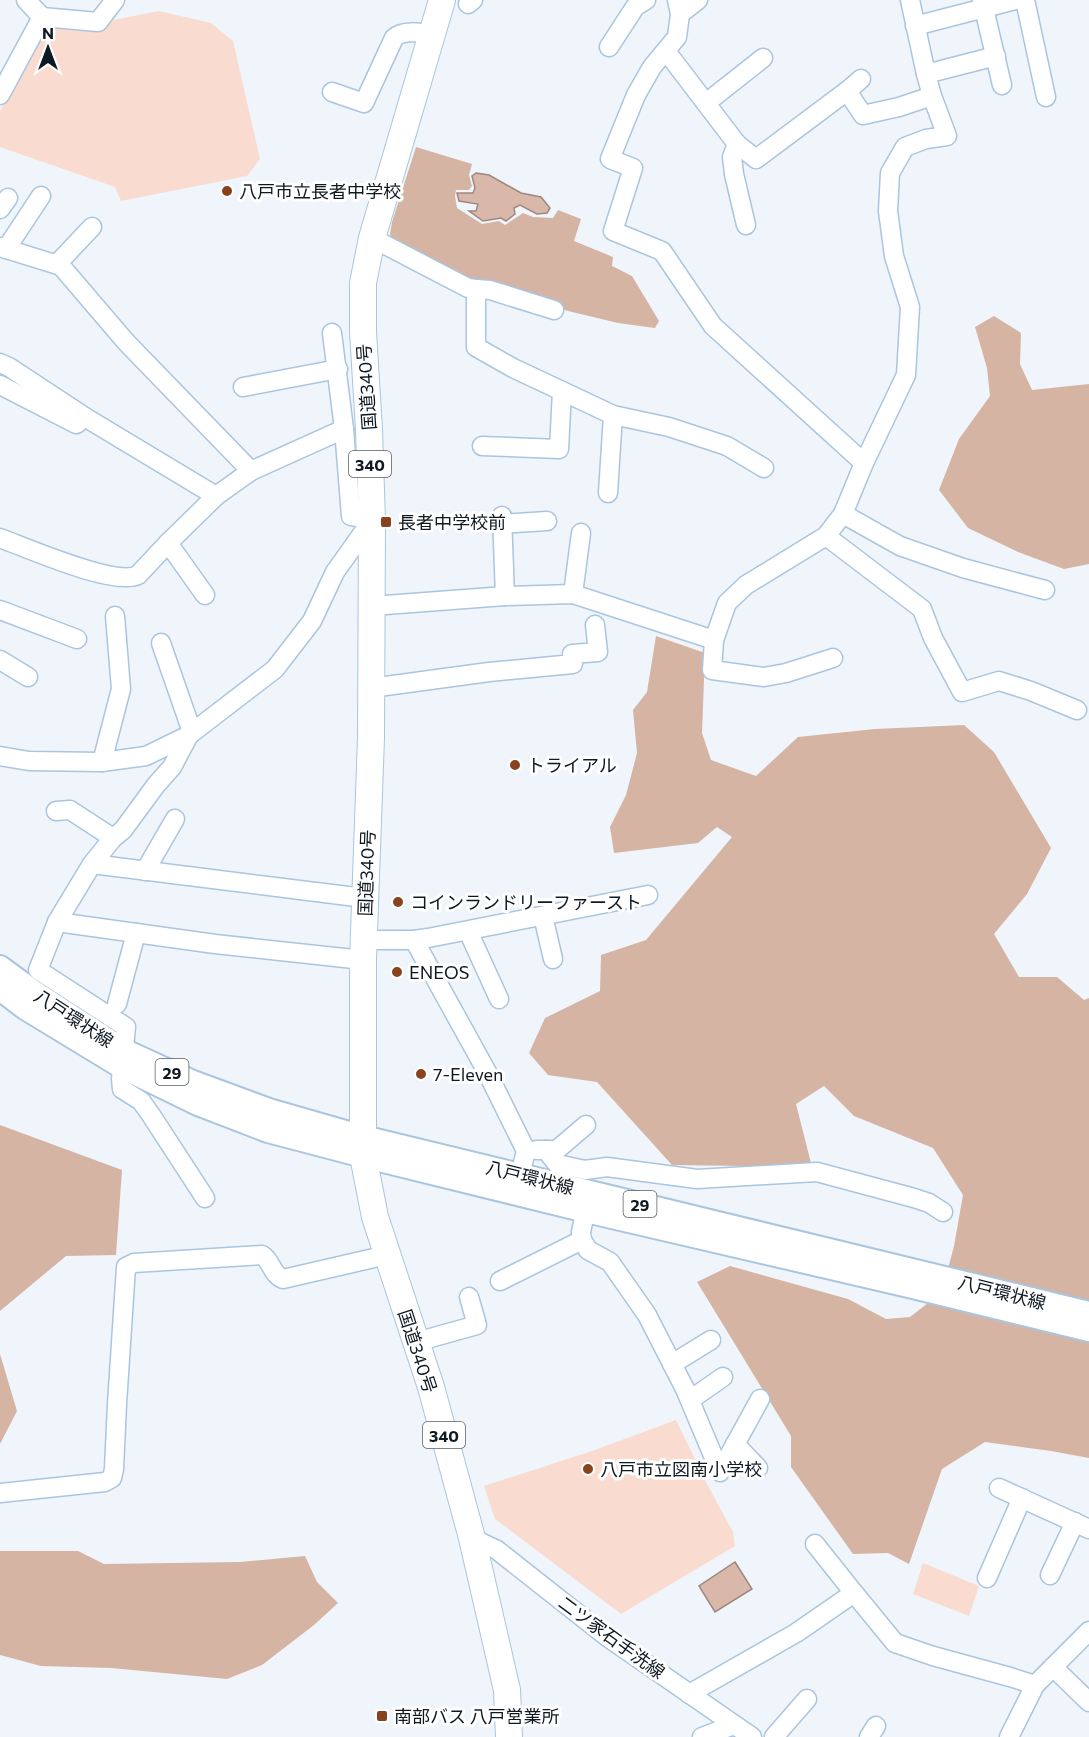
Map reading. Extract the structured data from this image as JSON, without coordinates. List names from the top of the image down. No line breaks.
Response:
{"streets":{"highway":["国道340号","340"],"main road":["八戸環状線","29"],"street":["二ツ家石手洗線"]},"crossings":[["国道340号","八戸環状線"],["国道340号","二ツ家石手洗線"]],"places":{"other":["八戸市立長者中学校","トライアル","コインランドリーファースト","ENEOS","7-Eleven","八戸市立図南小学校"],"transit":["長者中学校前","南部バス 八戸営業所"]},"north":"top"}
